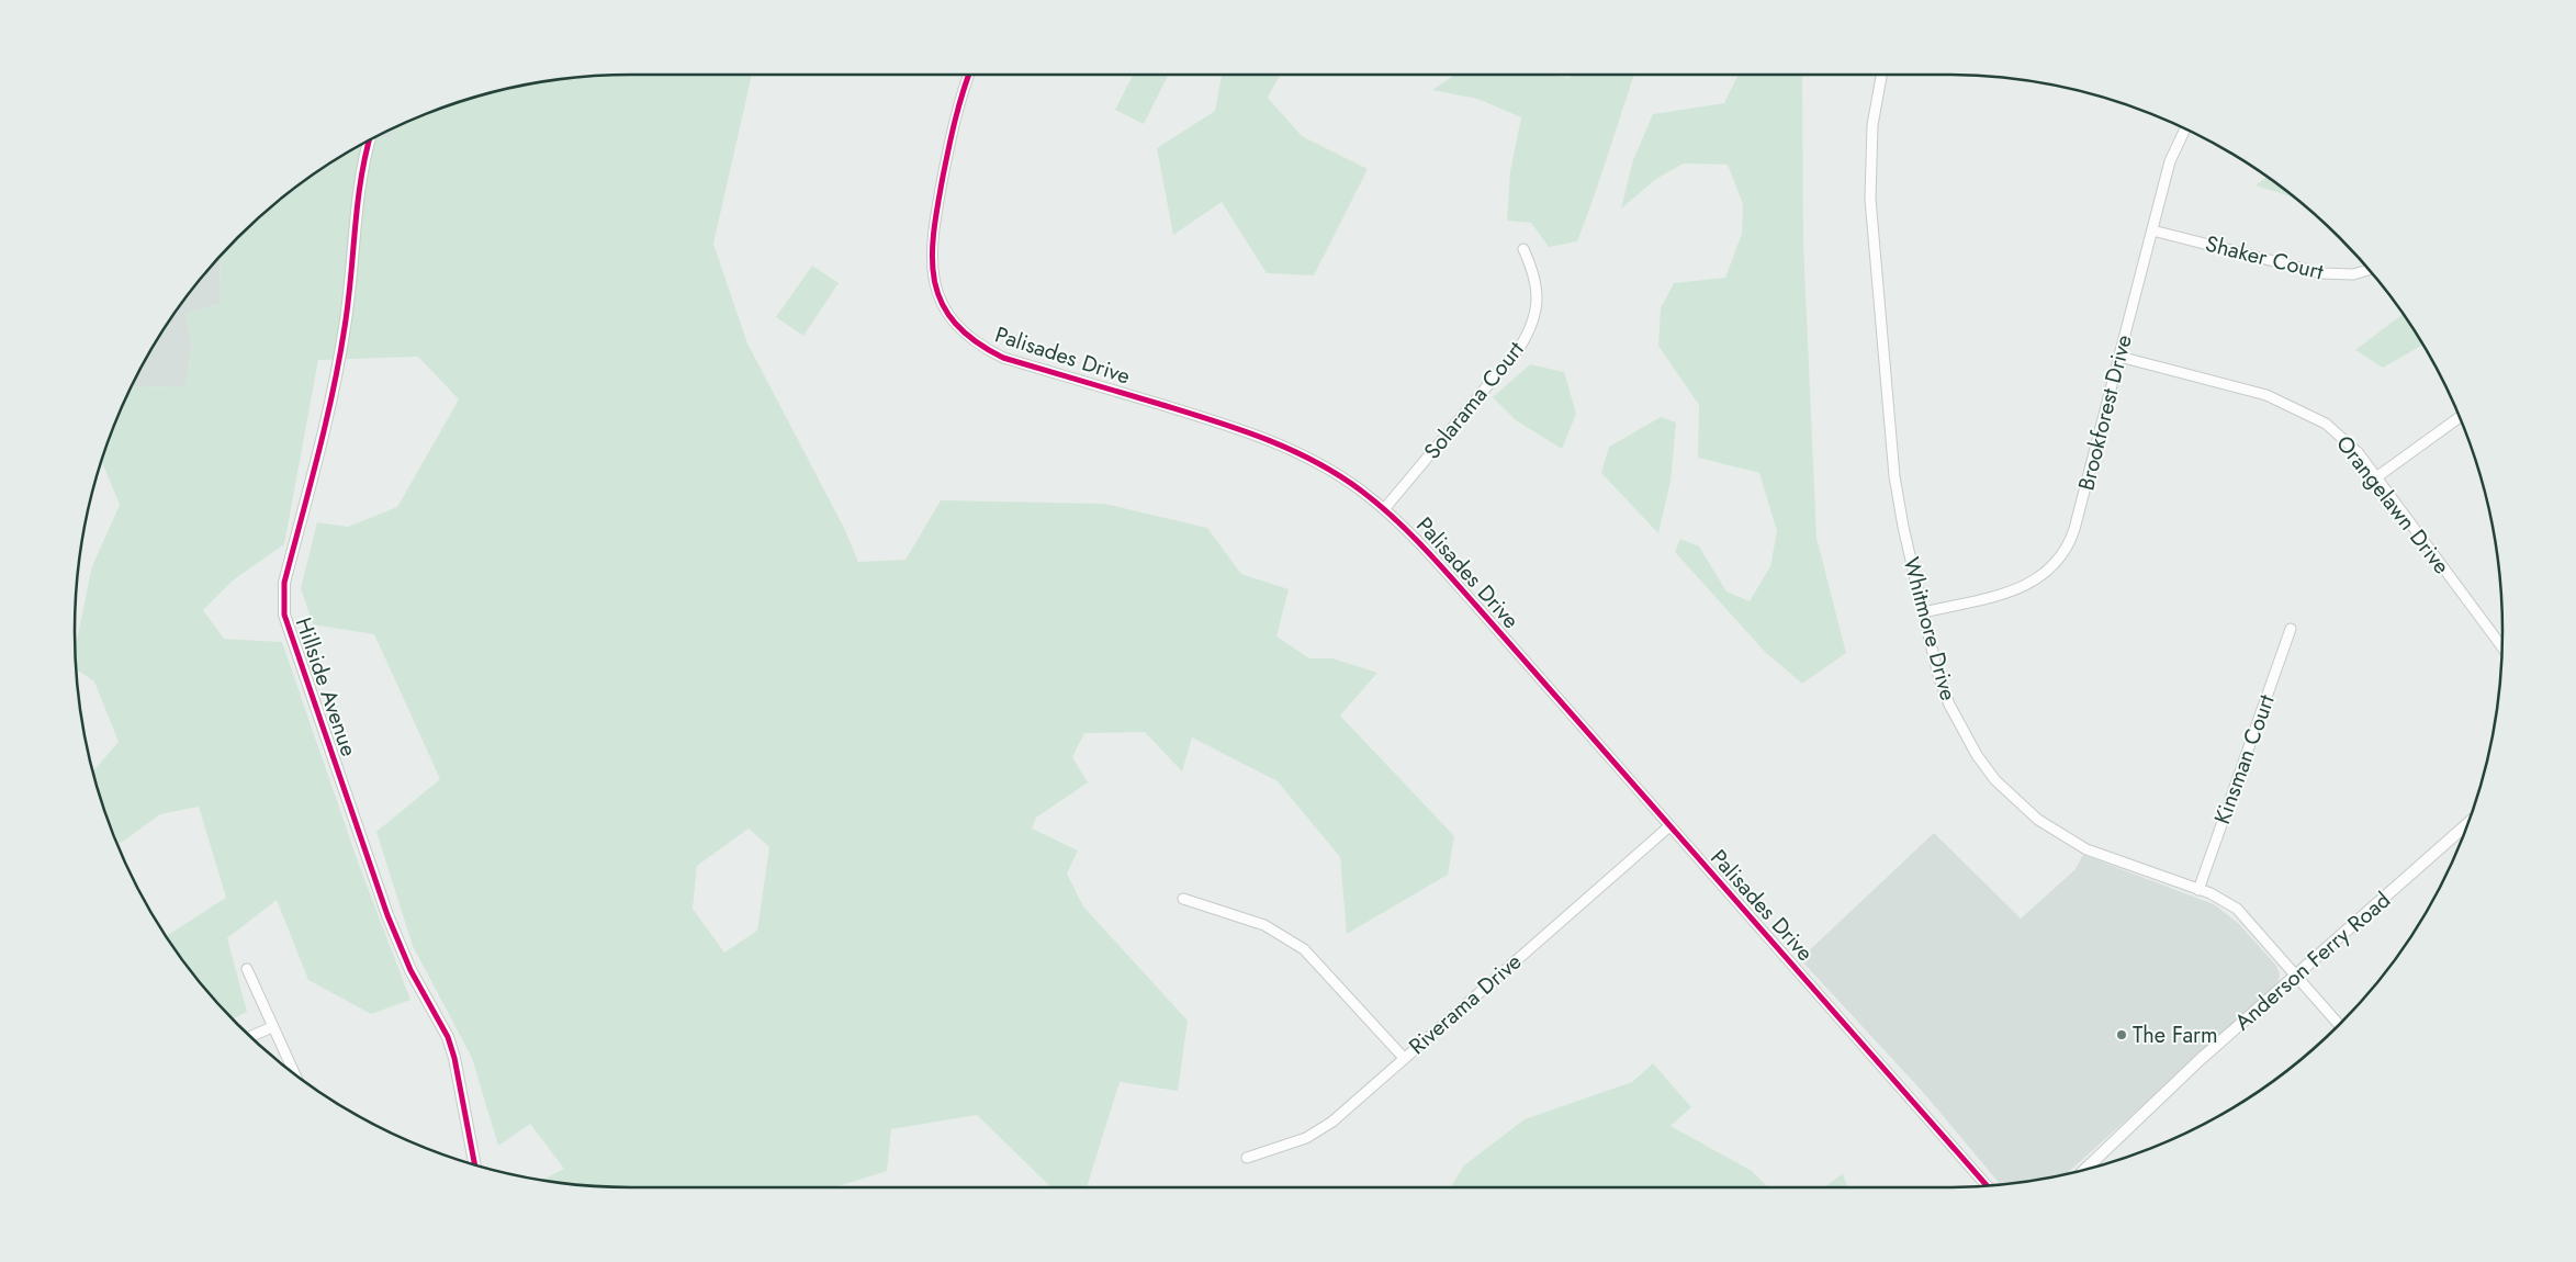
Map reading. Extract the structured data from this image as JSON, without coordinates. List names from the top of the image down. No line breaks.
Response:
{"streets":{"street":["Shaker Court","Palisades Drive","Solarama Court","Brookforest Drive","Orangelawn Drive","Whitmore Drive","Hillside Avenue","Kinsman Court","Anderson Ferry Road","Riverama Drive"]},"crossings":[["Shaker Court","Brookforest Drive"],["Palisades Drive","Solarama Court"],["Palisades Drive","Riverama Drive"],["Brookforest Drive","Orangelawn Drive"],["Brookforest Drive","Whitmore Drive"],["Whitmore Drive","Kinsman Court"],["Whitmore Drive","Anderson Ferry Road"]],"places":["The Farm"]}
